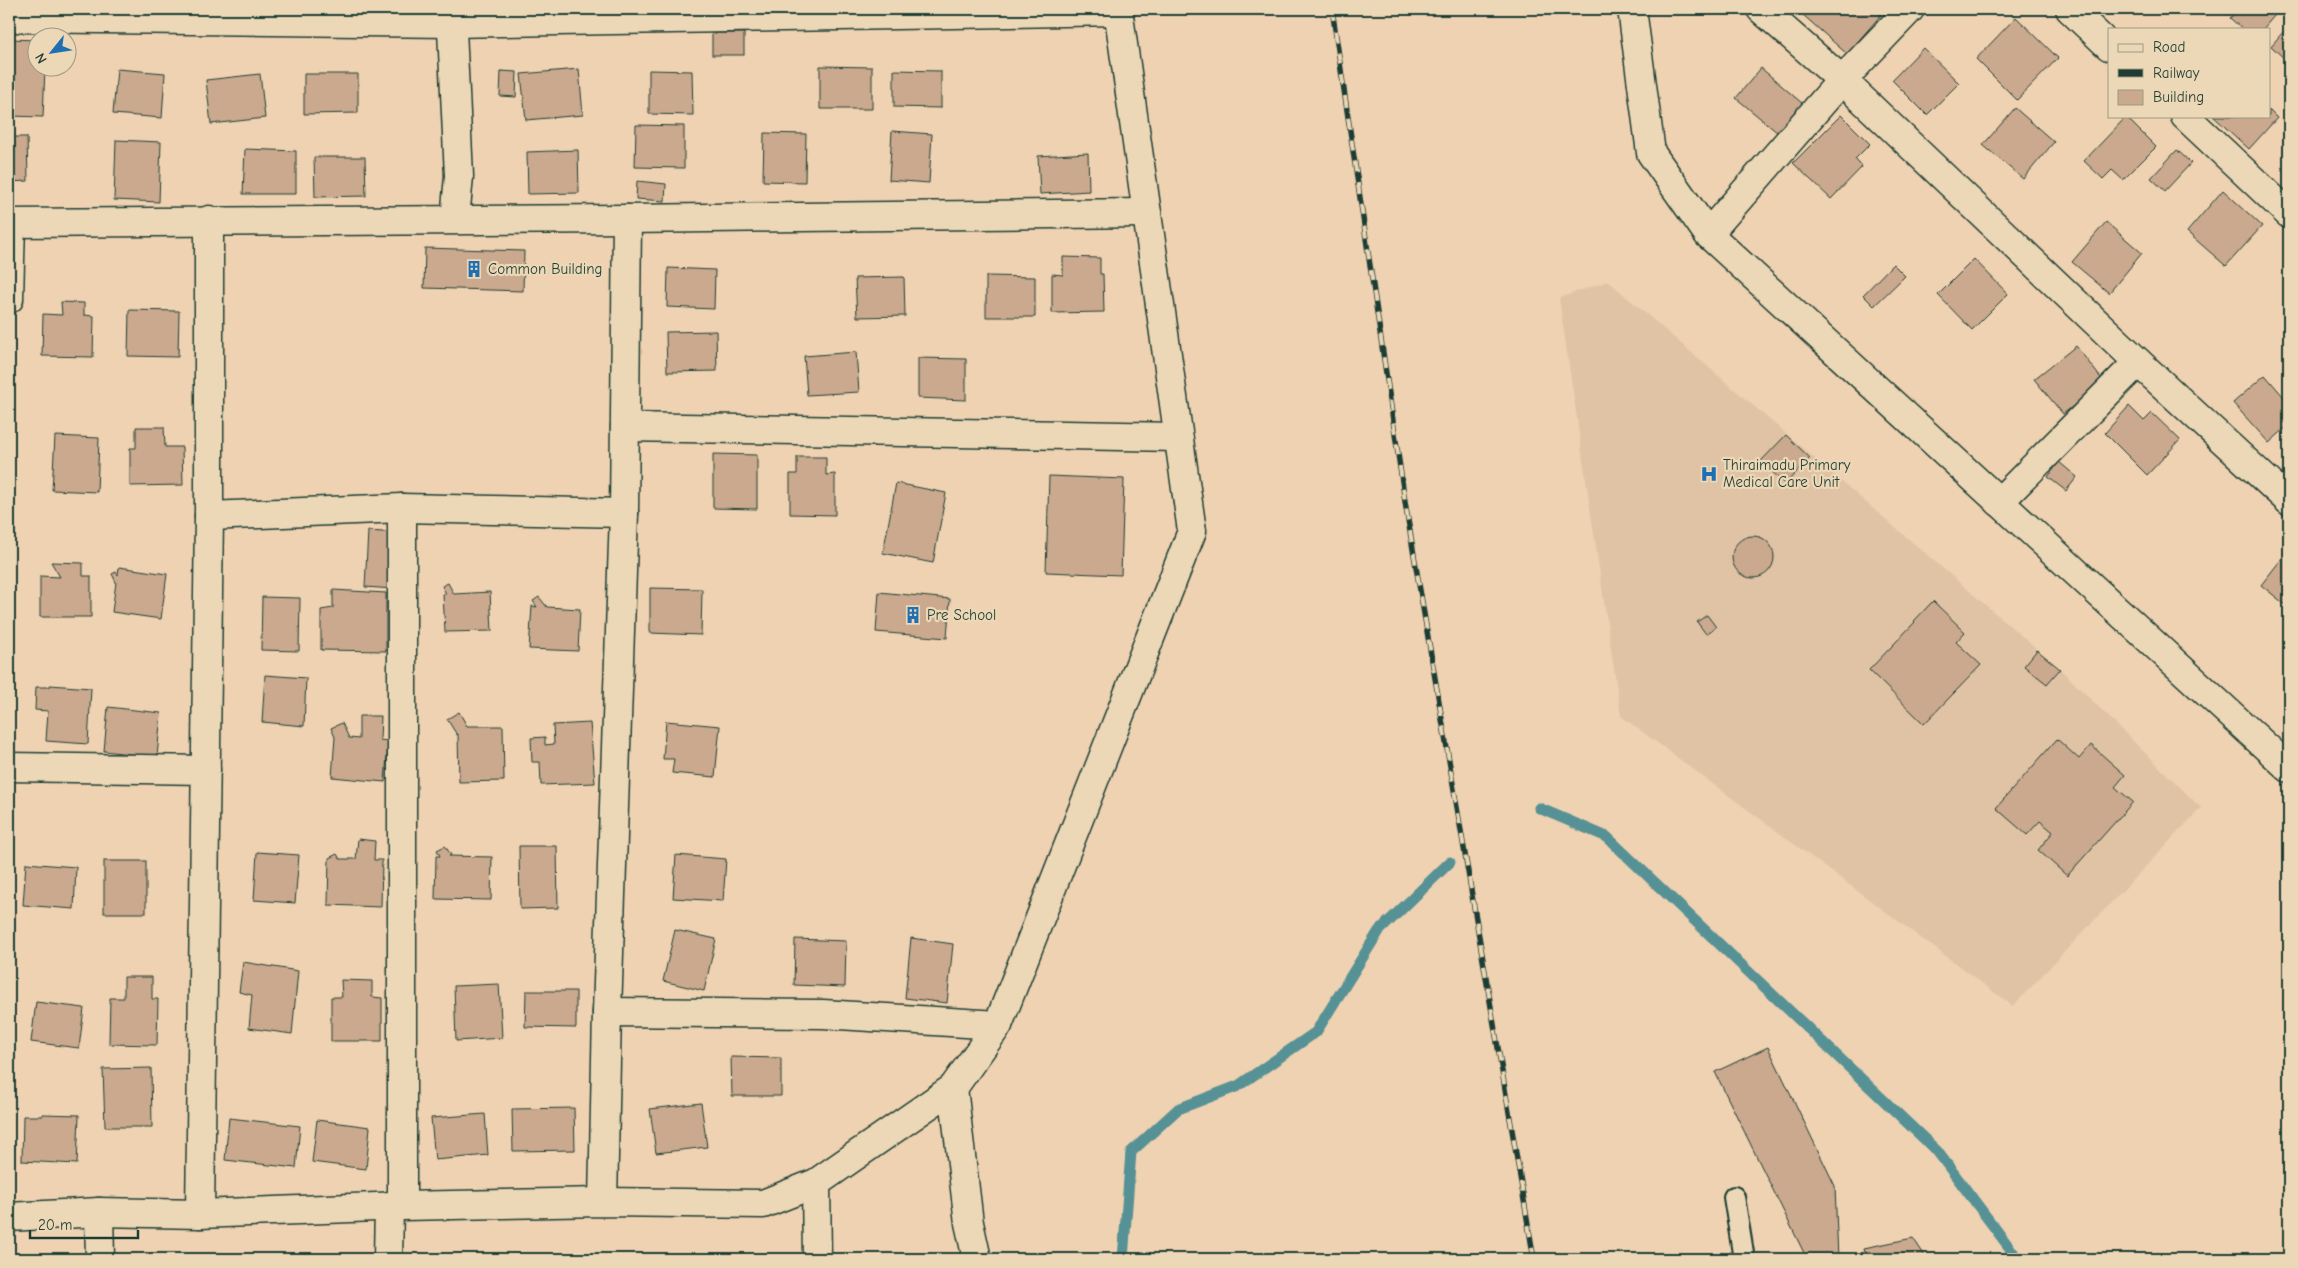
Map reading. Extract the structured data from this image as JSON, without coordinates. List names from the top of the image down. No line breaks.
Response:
{"places":{"building":["Common Building","Pre School"],"hospital":["Thiraimadu Primary Medical Care Unit"]},"legend":["Road","Railway","Building"],"scale_bar":"20 m","north":"bottom left"}
